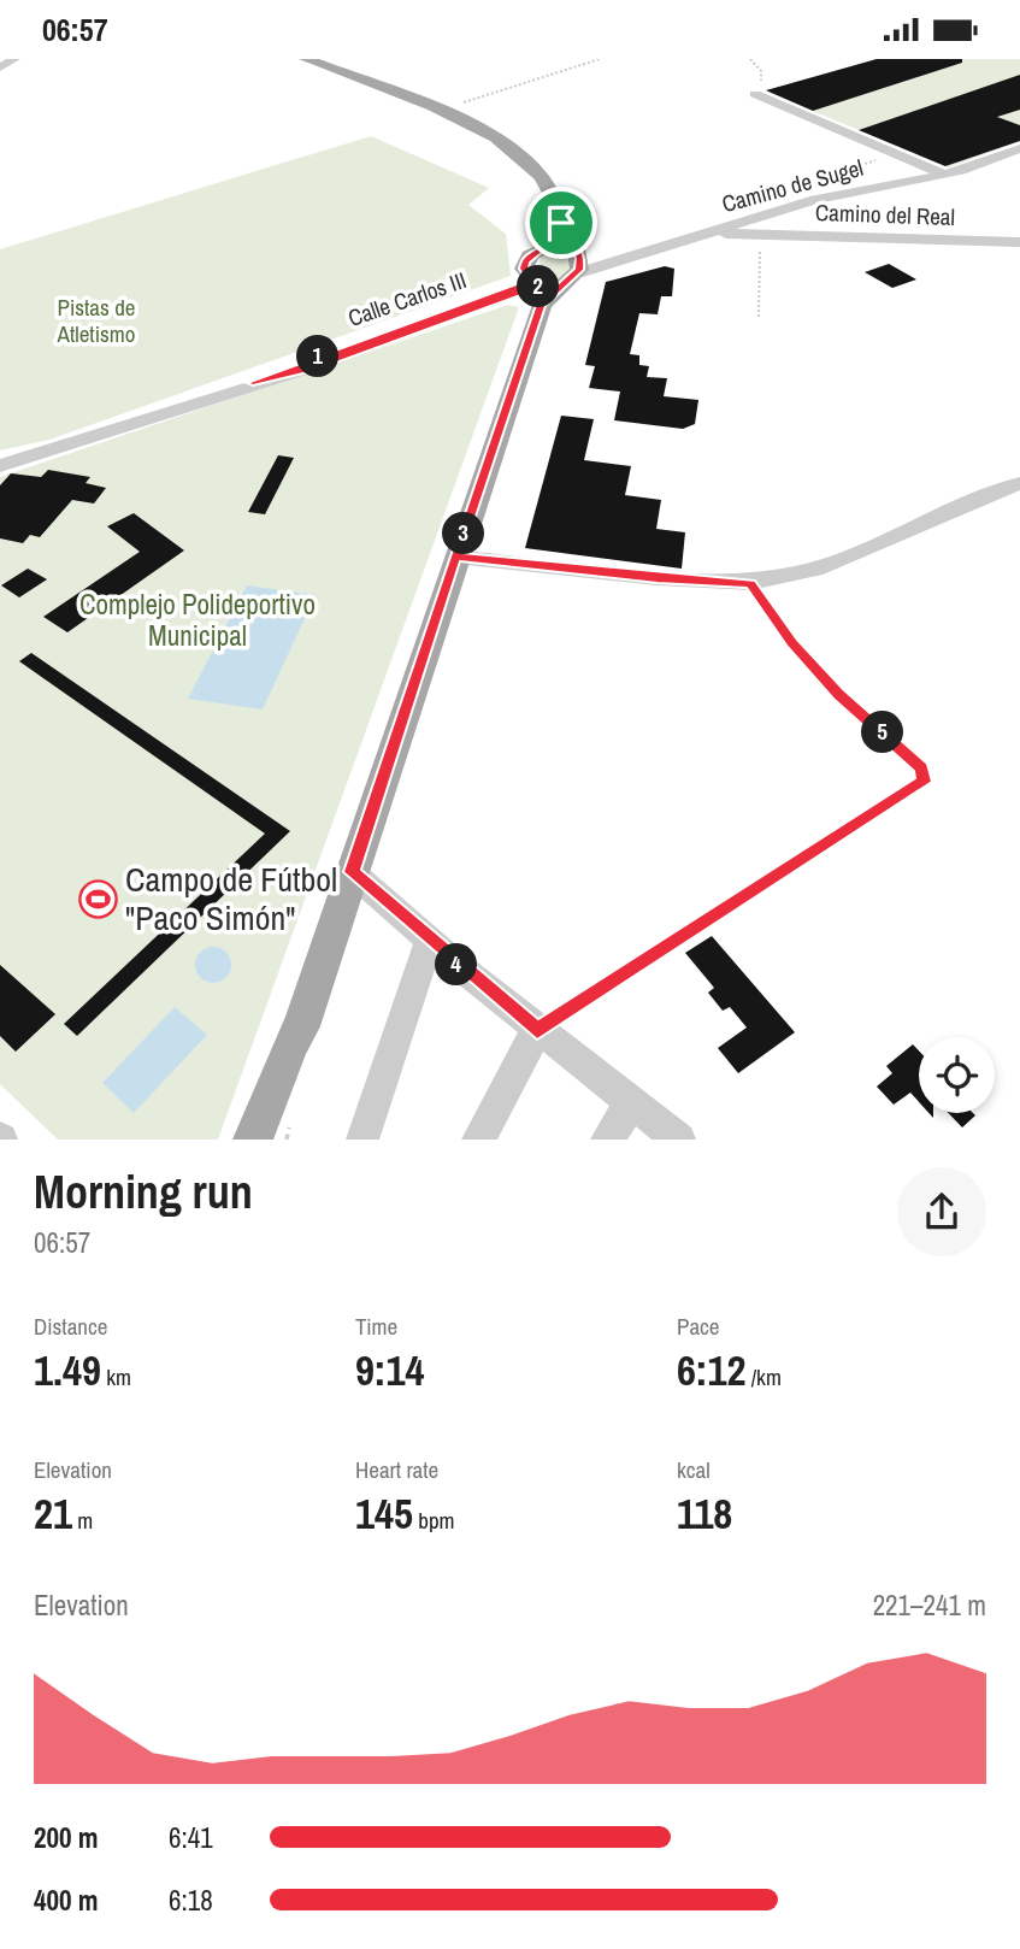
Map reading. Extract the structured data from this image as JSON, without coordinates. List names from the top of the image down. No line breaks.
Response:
{"streets":{"street":["Camino de Sugel","Camino del Real","Calle Carlos III"]},"crossings":[["Camino de Sugel","Camino del Real"],["Camino de Sugel","Calle Carlos III"]],"parks":["Pistas de Atletismo","Complejo Polideportivo Municipal"],"places":{"sports":["Campo de Fútbol \"Paco Simón\""]},"page":{"status":"06:57","pins":["2","1","3","5","4"],"heading":["Morning run","06:57"],"stats":[["Distance","1.49 km"],["Time","9:14"],["Pace","6:12 /km"],["Elevation","21 m"],["Heart rate","145 bpm"],["kcal","118"]],"chart":["Elevation","221–241 m"],"list":[{"name":"200 m","note":"6:41"},{"name":"400 m","note":"6:18"}]}}
